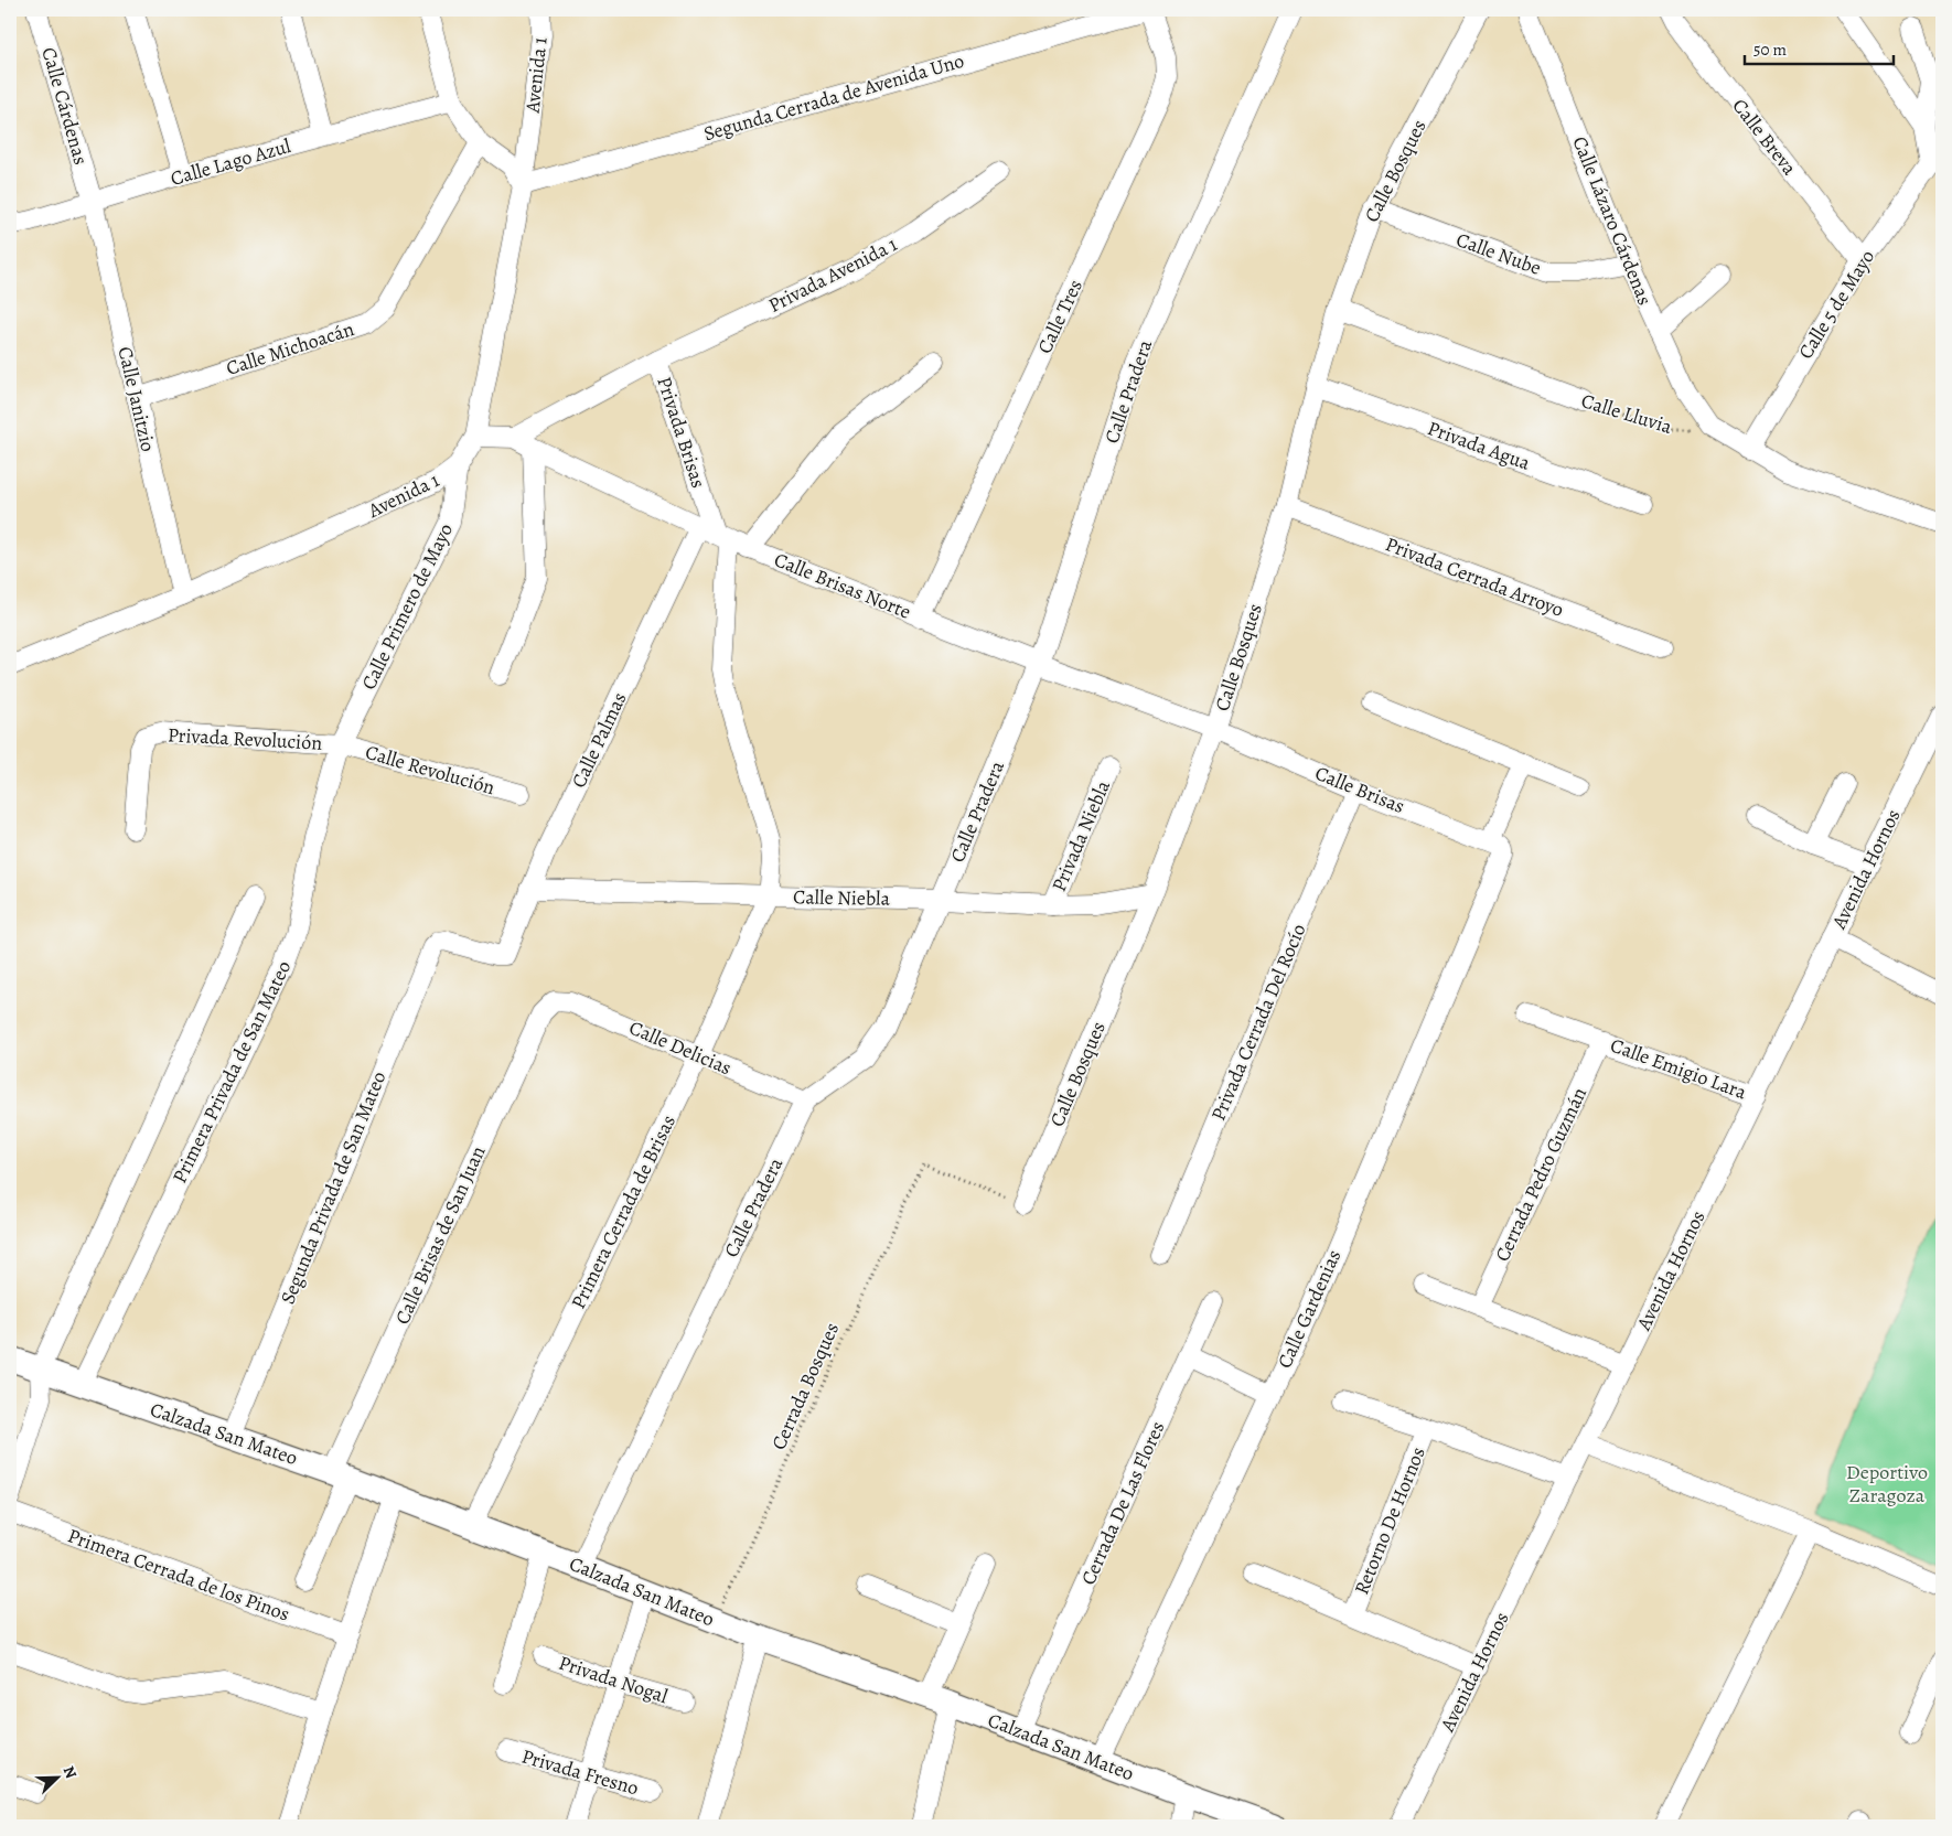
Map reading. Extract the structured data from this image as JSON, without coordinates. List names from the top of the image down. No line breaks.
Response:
{"streets":{"main road":["Calzada San Mateo"],"street":["Avenida 1","Segunda Cerrada de Avenida Uno","Calle Cárdenas","Calle Breva","Calle Lago Azul","Calle Bosques","Calle Lázaro Cárdenas","Calle Nube","Privada Avenida 1","Calle 5 de Mayo","Calle Tres","Calle Michoacán","Calle Pradera","Calle Janitzio","Calle Lluvia","Privada Brisas","Privada Agua","Privada Cerrada Arroyo","Calle Brisas Norte","Calle Primero de Mayo","Privada Revolución","Calle Palmas","Calle Revolución","Calle Brisas","Privada Niebla","Avenida Hornos","Calle Niebla","Privada Cerrada Del Rocío","Calle Delicias","Calle Emigio Lara","Primera Privada de San Mateo","Cerrada Pedro Guzmán","Segunda Privada de San Mateo","Primera Cerrada de Brisas","Calle Brisas de San Juan","Calle Gardenias","Cerrada De Las Flores","Retorno De Hornos","Primera Cerrada de los Pinos","Privada Nogal","Privada Fresno"],"path":["Cerrada Bosques"]},"crossings":[["Avenida 1","Segunda Cerrada de Avenida Uno"],["Avenida 1","Calle Janitzio"],["Avenida 1","Calle Brisas Norte"],["Avenida 1","Calle Primero de Mayo"],["Segunda Cerrada de Avenida Uno","Calle Tres"],["Calle Cárdenas","Calle Lago Azul"],["Calle Cárdenas","Calle Janitzio"],["Calle Breva","Calle 5 de Mayo"],["Calle Lago Azul","Calle Janitzio"],["Calle Bosques","Calle Nube"],["Calle Bosques","Calle Lluvia"],["Calle Bosques","Privada Agua"],["Calle Bosques","Privada Cerrada Arroyo"],["Calle Bosques","Calle Brisas Norte"],["Calle Bosques","Calle Brisas"],["Calle Bosques","Calle Niebla"],["Calle Bosques","Cerrada Bosques"],["Calle Lázaro Cárdenas","Calle Nube"],["Calle Lázaro Cárdenas","Calle Lluvia"],["Privada Avenida 1","Privada Brisas"],["Calle Tres","Calle Brisas Norte"],["Calle Michoacán","Calle Janitzio"],["Calle Pradera","Calle Brisas Norte"],["Calle Pradera","Calle Niebla"],["Calle Pradera","Calle Delicias"],["Calle Pradera","Calzada San Mateo"],["Privada Brisas","Calle Brisas Norte"],["Privada Brisas","Calle Palmas"],["Privada Brisas","Primera Cerrada de Brisas"],["Calle Brisas Norte","Calle Palmas"],["Calle Brisas Norte","Calle Brisas"],["Calle Brisas Norte","Primera Cerrada de Brisas"],["Calle Primero de Mayo","Privada Revolución"],["Calle Primero de Mayo","Calle Revolución"],["Calle Primero de Mayo","Primera Privada de San Mateo"],["Privada Revolución","Calle Revolución"],["Privada Revolución","Primera Privada de San Mateo"],["Calle Palmas","Calle Niebla"],["Calle Palmas","Segunda Privada de San Mateo"],["Calle Palmas","Primera Cerrada de Brisas"],["Calle Revolución","Primera Privada de San Mateo"],["Calle Brisas","Privada Cerrada Del Rocío"],["Calle Brisas","Calle Gardenias"],["Privada Niebla","Calle Niebla"],["Avenida Hornos","Calle Emigio Lara"],["Calle Niebla","Primera Cerrada de Brisas"],["Calle Delicias","Primera Cerrada de Brisas"],["Calle Delicias","Calle Brisas de San Juan"],["Calle Emigio Lara","Cerrada Pedro Guzmán"],["Primera Privada de San Mateo","Calzada San Mateo"],["Segunda Privada de San Mateo","Calzada San Mateo"],["Primera Cerrada de Brisas","Calzada San Mateo"],["Calle Brisas de San Juan","Calzada San Mateo"],["Calle Gardenias","Calzada San Mateo"],["Cerrada Bosques","Calzada San Mateo"],["Calzada San Mateo","Cerrada De Las Flores"]],"parks":["Deportivo Zaragoza"],"scale_bar":"50 m","north":"top right"}
